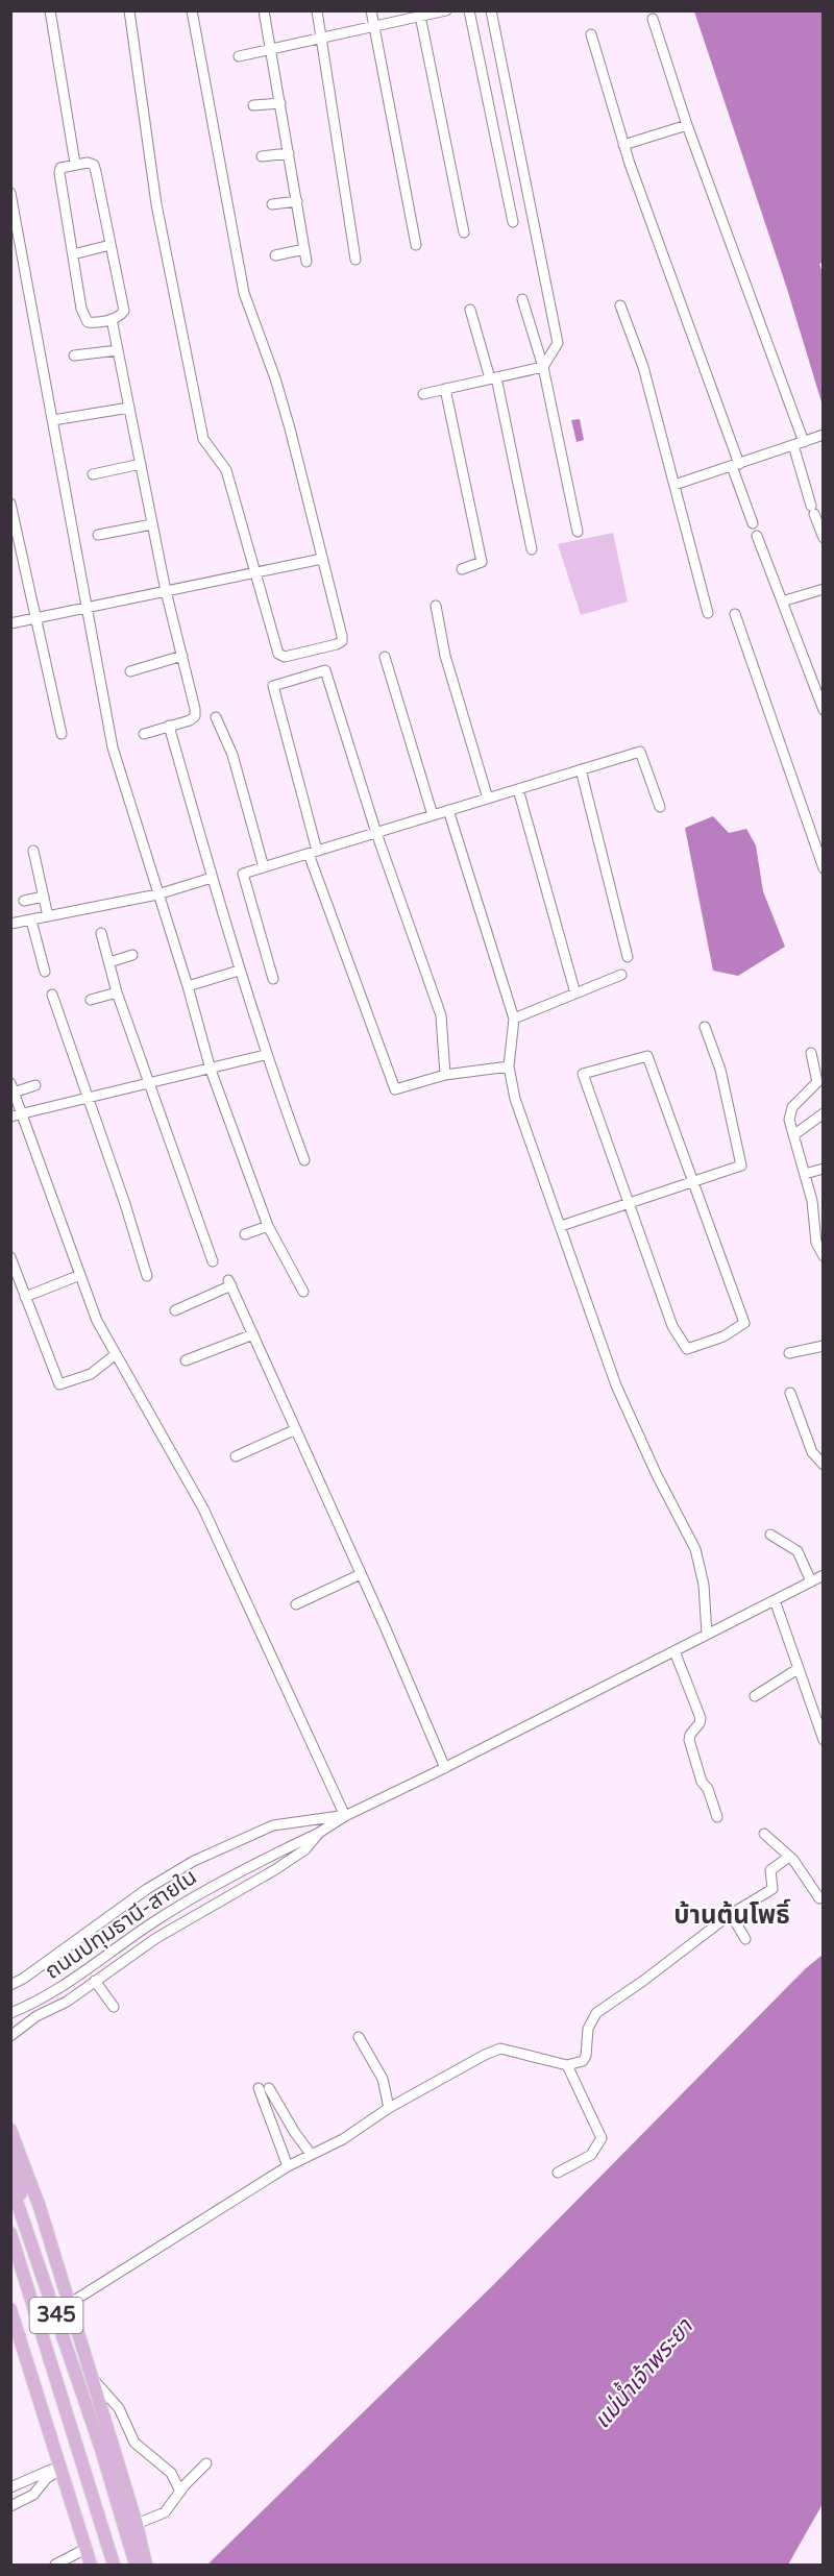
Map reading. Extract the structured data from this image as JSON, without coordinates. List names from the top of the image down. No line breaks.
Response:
{"streets":{"main road":["345"],"street":["ถนนปทุมธานี-สายใน"]},"districts":["บ้านต้นโพธิ์"],"water":["แม่น้ำเจ้าพระยา"]}
